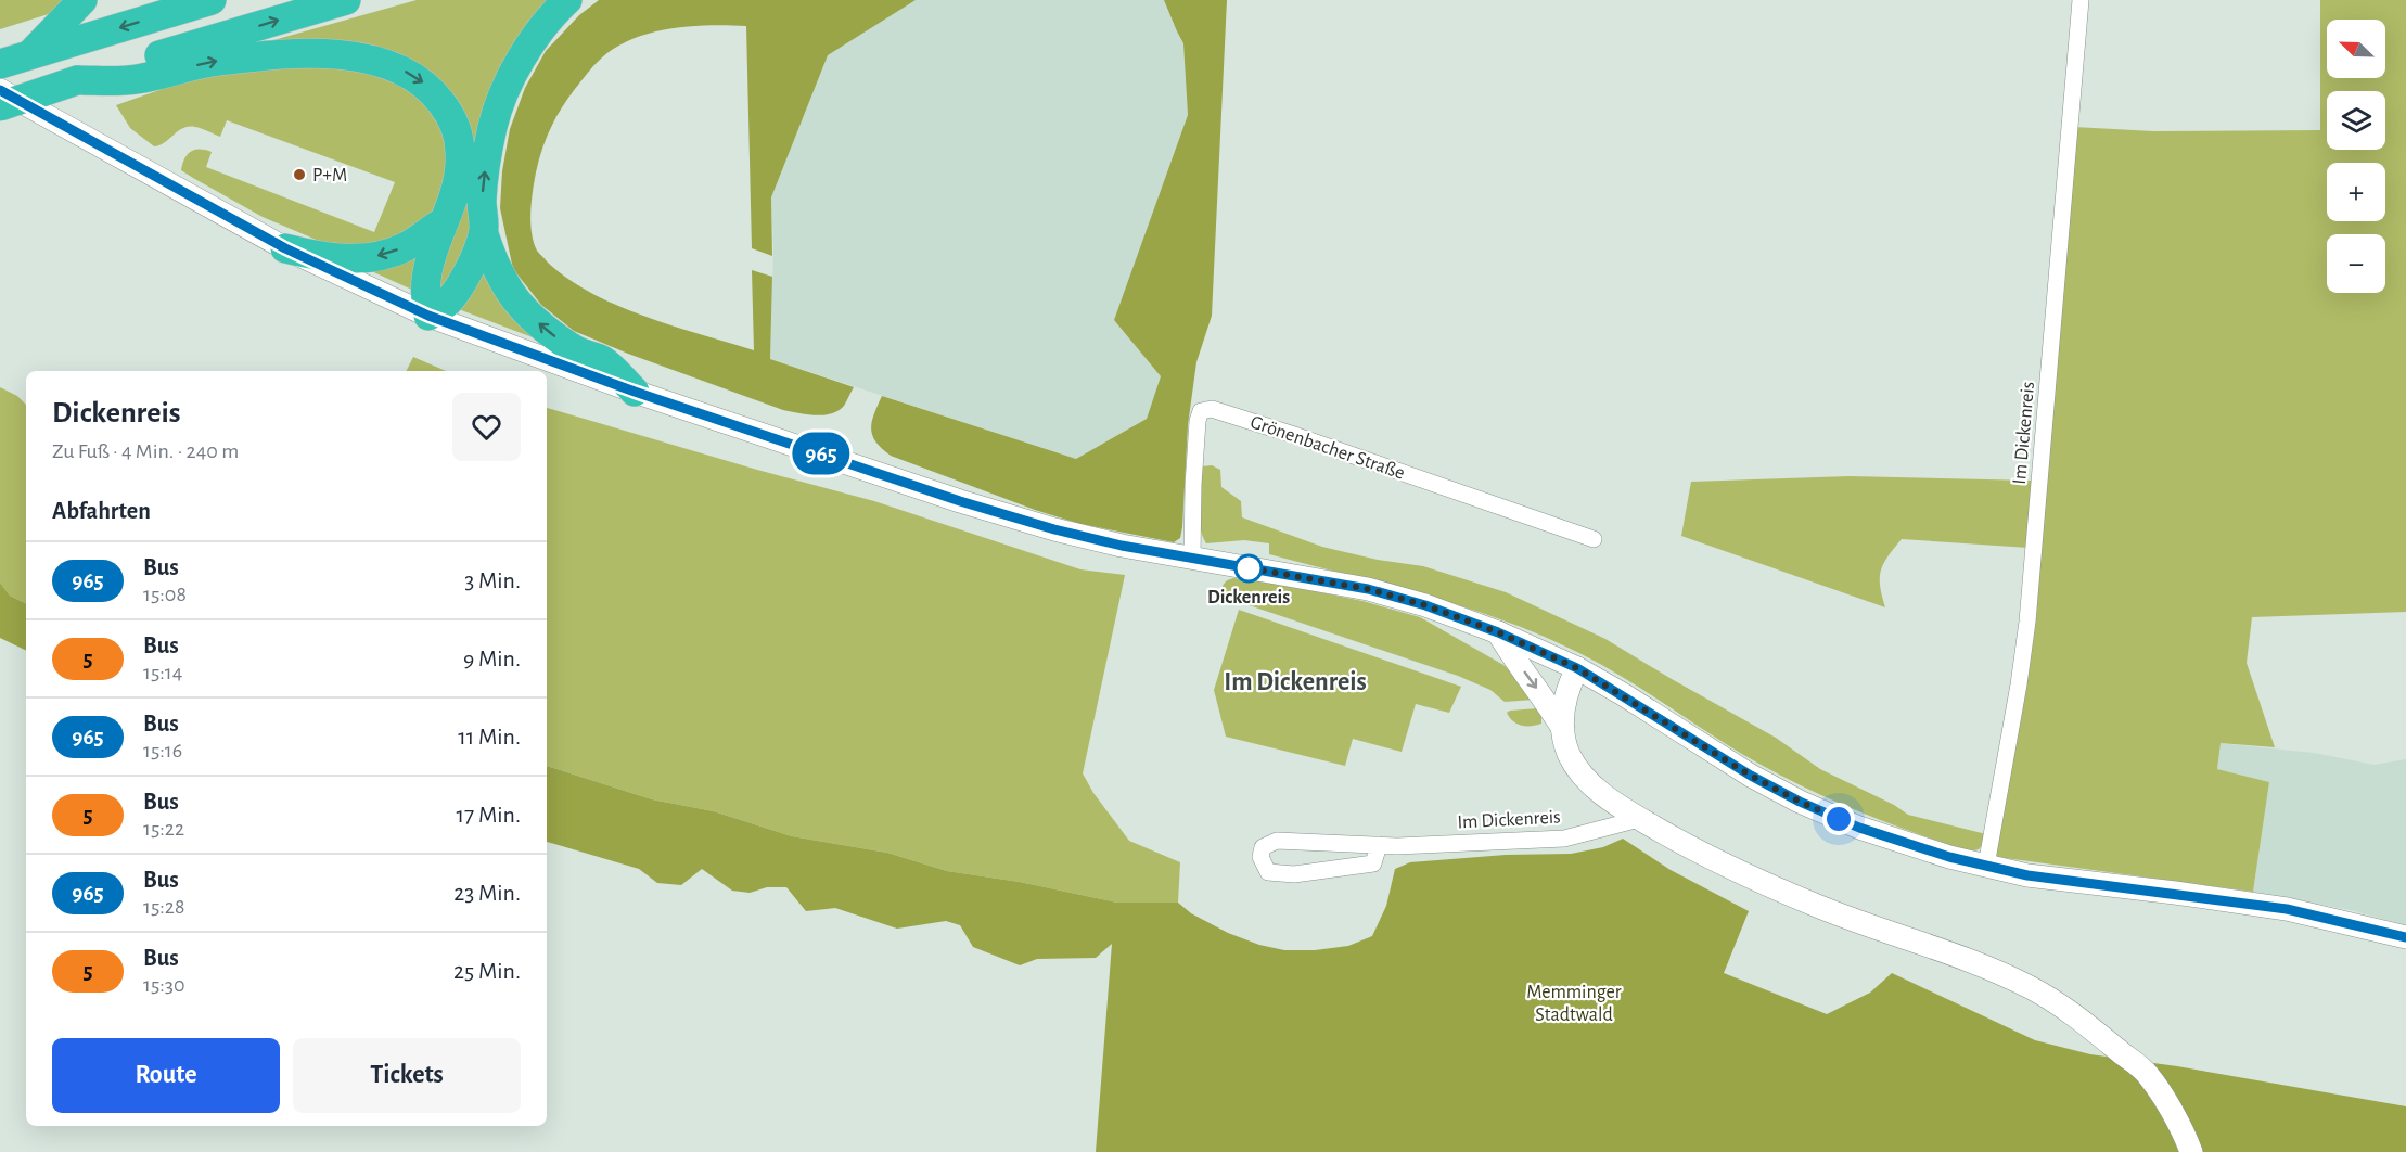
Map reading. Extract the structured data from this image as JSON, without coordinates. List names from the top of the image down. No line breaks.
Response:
{"streets":{"street":["Im Dickenreis","Grönenbacher Straße"]},"districts":["Im Dickenreis"],"parks":["Memminger Stadtwald"],"places":["P+M","Dickenreis"],"lines":["bus line 965"],"north":"top left","page":{"on_map":"965","map_buttons":["+","−"],"heading":[["Dickenreis","Zu Fuß · 4 Min. · 240 m"],"Abfahrten"],"list":[{"mark":"965","name":"Bus","note":"15:08","value":"3 Min."},{"mark":"5","name":"Bus","note":"15:14","value":"9 Min."},{"mark":"965","name":"Bus","note":"15:16","value":"11 Min."},{"mark":"5","name":"Bus","note":"15:22","value":"17 Min."},{"mark":"965","name":"Bus","note":"15:28","value":"23 Min."},{"mark":"5","name":"Bus","note":"15:30","value":"25 Min."}],"buttons":["Route","Tickets"]}}
